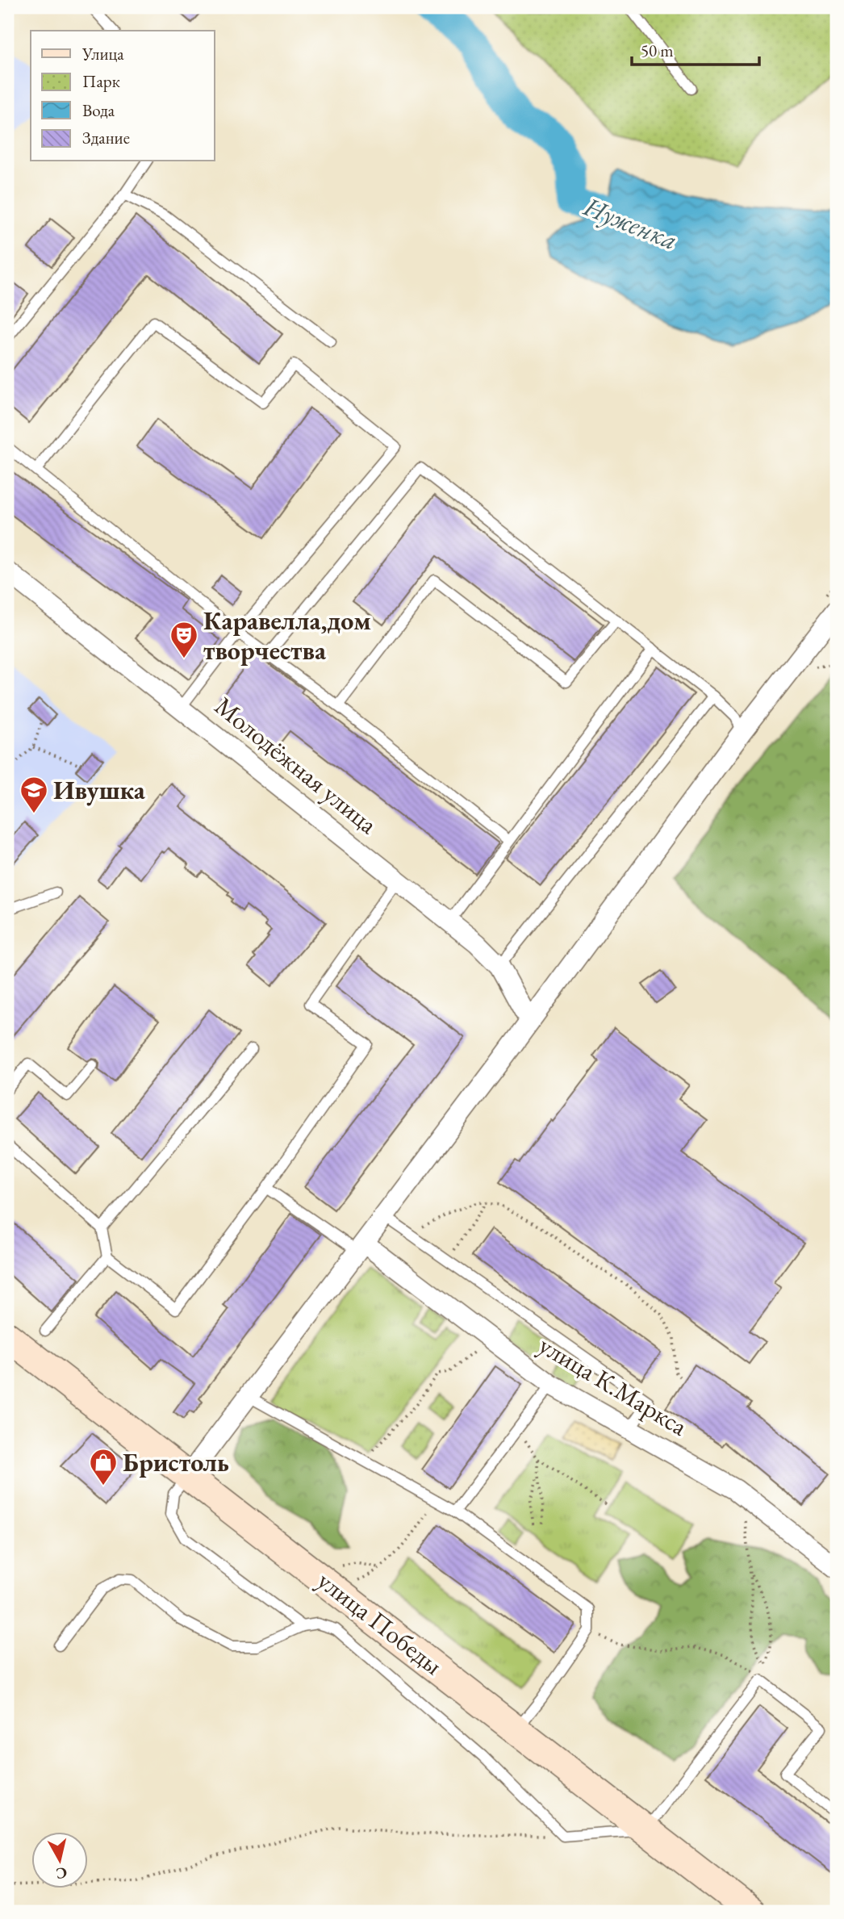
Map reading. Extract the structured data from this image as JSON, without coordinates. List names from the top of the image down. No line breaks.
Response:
{"streets":{"street":["Молодёжная улица","улица К.Маркса","улица Победы"]},"water":["Нуженка"],"places":{"theatre":["Каравелла,дом творчества"],"school or university":["Ивушка"],"shop":["Бристоль"]},"legend":["Улица","Парк","Вода","Здание"],"scale_bar":"50 m","north":"bottom"}
